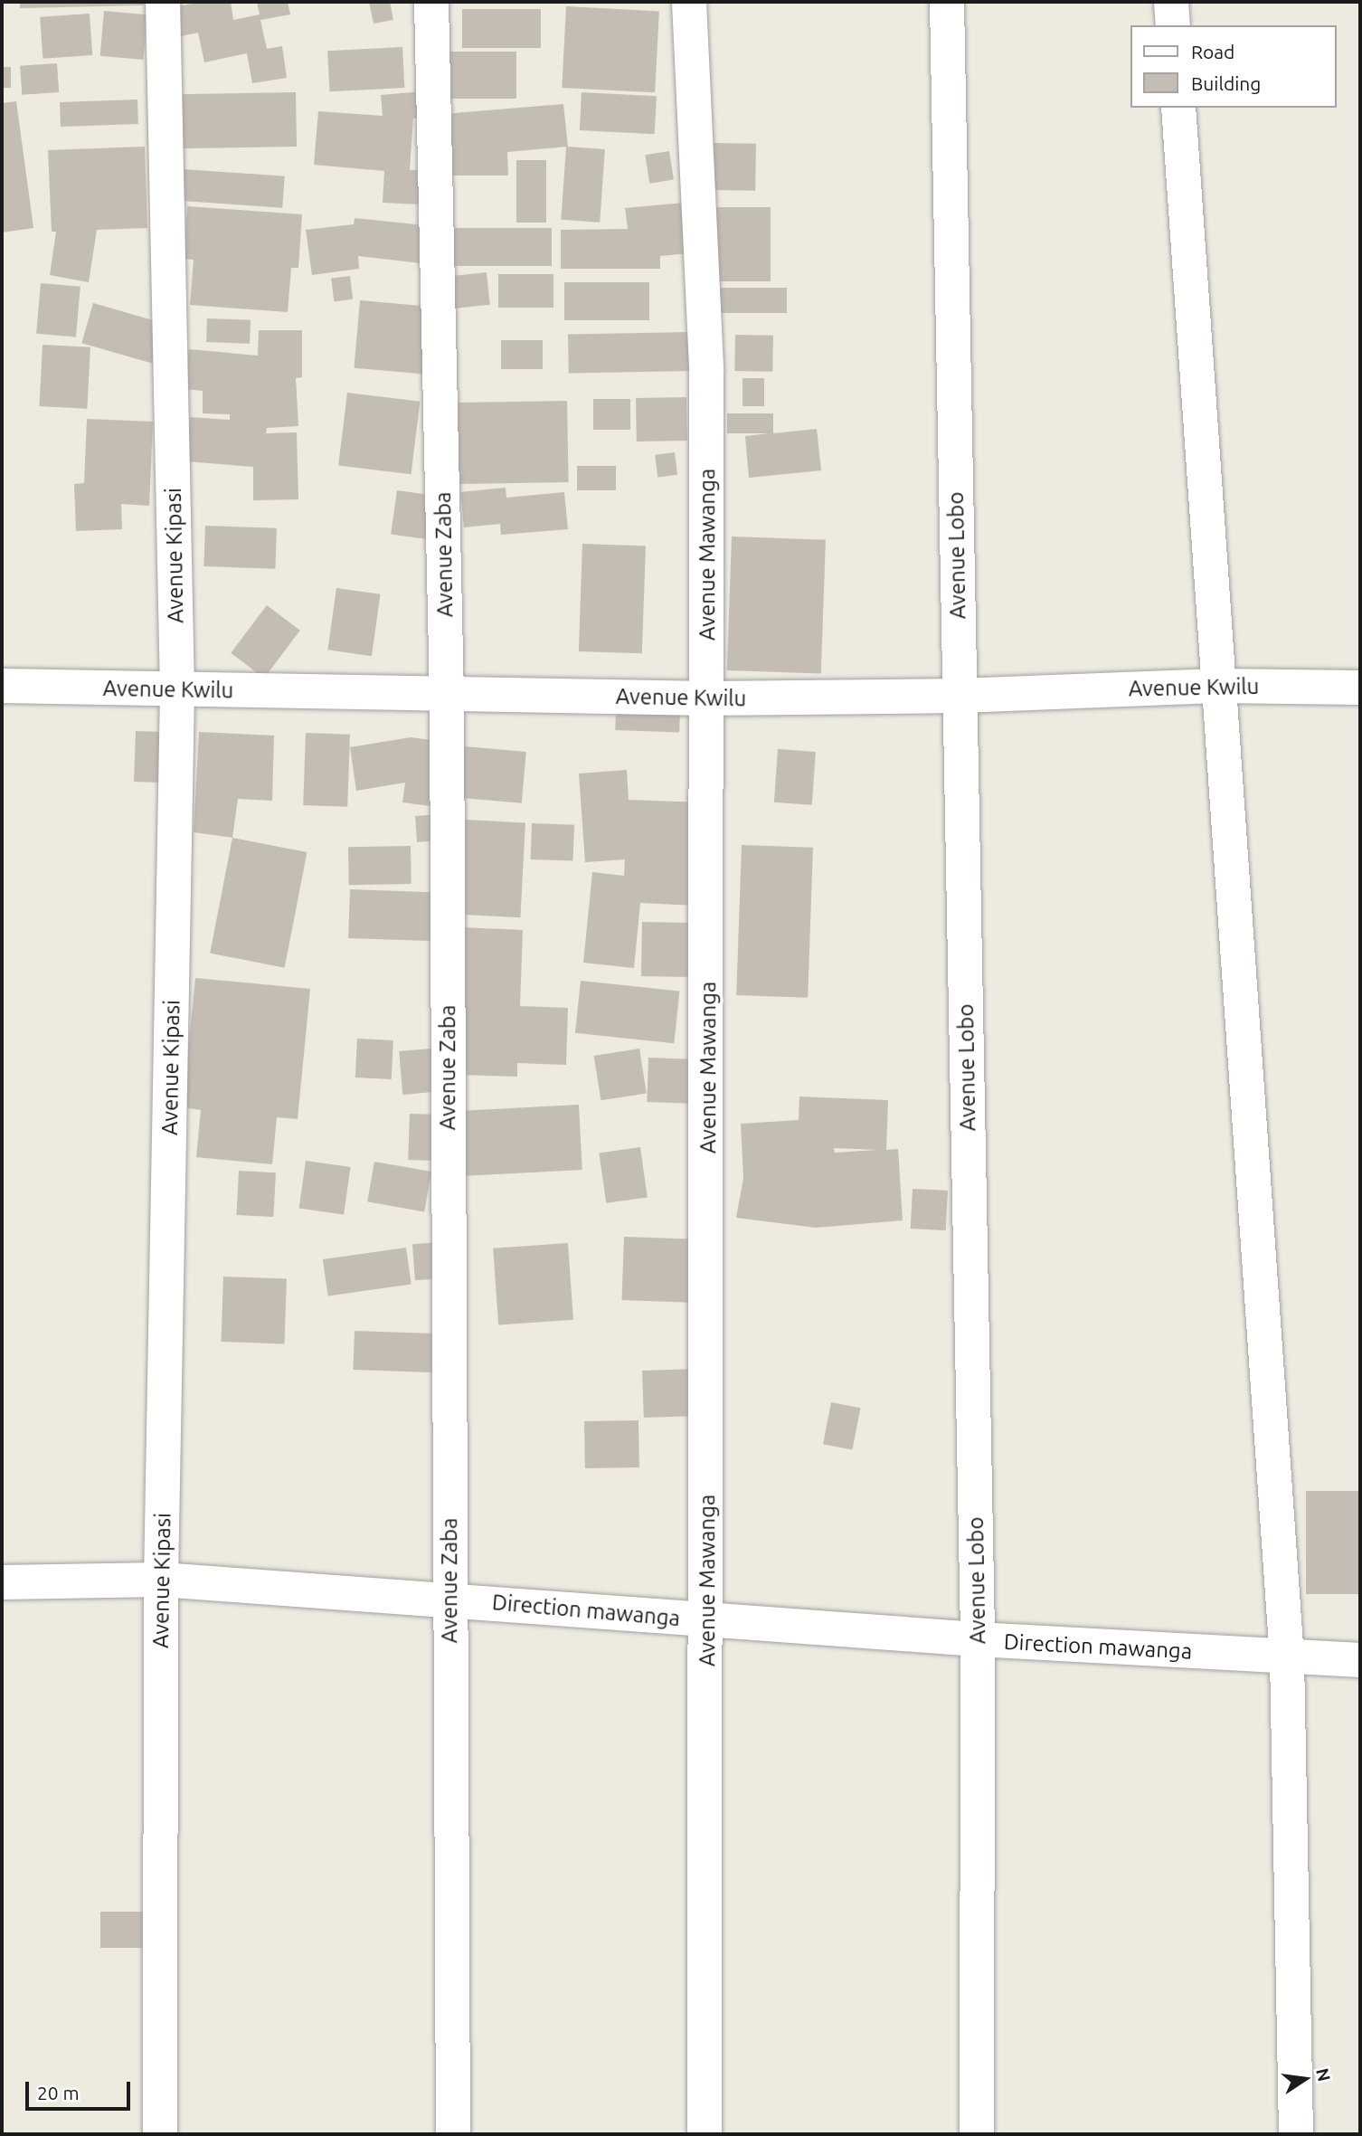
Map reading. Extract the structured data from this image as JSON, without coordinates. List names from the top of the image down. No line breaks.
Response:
{"streets":{"street":["Avenue Zaba","Avenue Mawanga","Avenue Kipasi","Avenue Lobo","Avenue Kwilu","Direction mawanga"]},"crossings":[["Avenue Zaba","Avenue Kwilu"],["Avenue Zaba","Direction mawanga"],["Avenue Mawanga","Avenue Kwilu"],["Avenue Mawanga","Direction mawanga"],["Avenue Kipasi","Avenue Kwilu"],["Avenue Kipasi","Direction mawanga"],["Avenue Lobo","Avenue Kwilu"],["Avenue Lobo","Direction mawanga"]],"legend":["Road","Building"],"scale_bar":"20 m","north":"right"}
